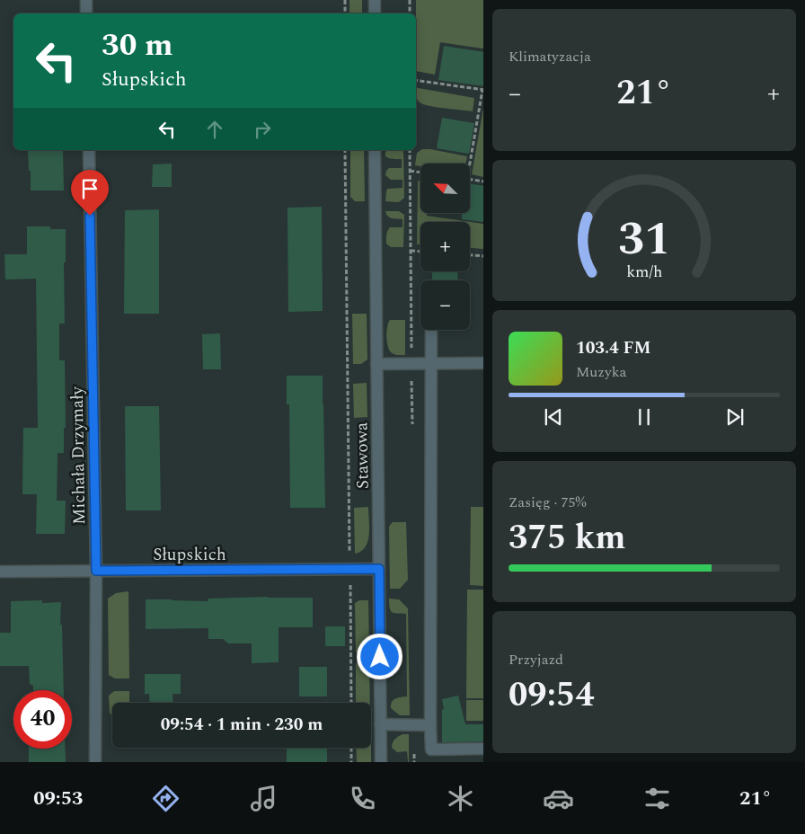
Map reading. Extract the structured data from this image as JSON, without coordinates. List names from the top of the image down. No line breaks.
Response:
{"streets":{"street":["Michała Drzymały","Stawowa","Słupskich"]},"crossings":[["Michała Drzymały","Słupskich"],["Stawowa","Słupskich"]],"north":"top left","page":{"tile":["Klimatyzacja",["Zasięg · 75%","375 km"],["Przyjazd","09:54"]],"turn":["30 m","Słupskich"],"heat":["−","21°","+"],"map_buttons":["+","−"],"song":["103.4 FM","Muzyka"],"limit":"40","trip":"09:54 · 1 min · 230 m","tabs":["09:53","21°"],"gauge":["31","km/h"]}}
